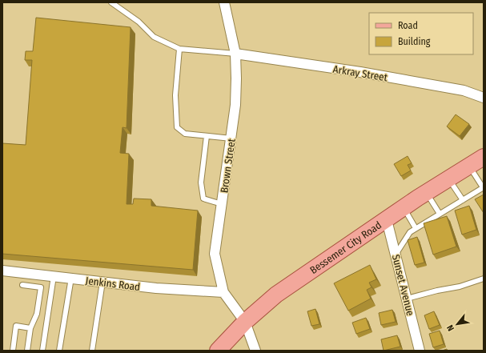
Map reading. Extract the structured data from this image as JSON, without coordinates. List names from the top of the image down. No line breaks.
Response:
{"streets":{"main road":["Bessemer City Road"],"street":["Arkray Street","Brown Street","Jenkins Road","Sunset Avenue"]},"crossings":[["Arkray Street","Brown Street"],["Brown Street","Bessemer City Road"],["Brown Street","Jenkins Road"],["Bessemer City Road","Sunset Avenue"]],"legend":["Road","Building"],"north":"bottom left"}
